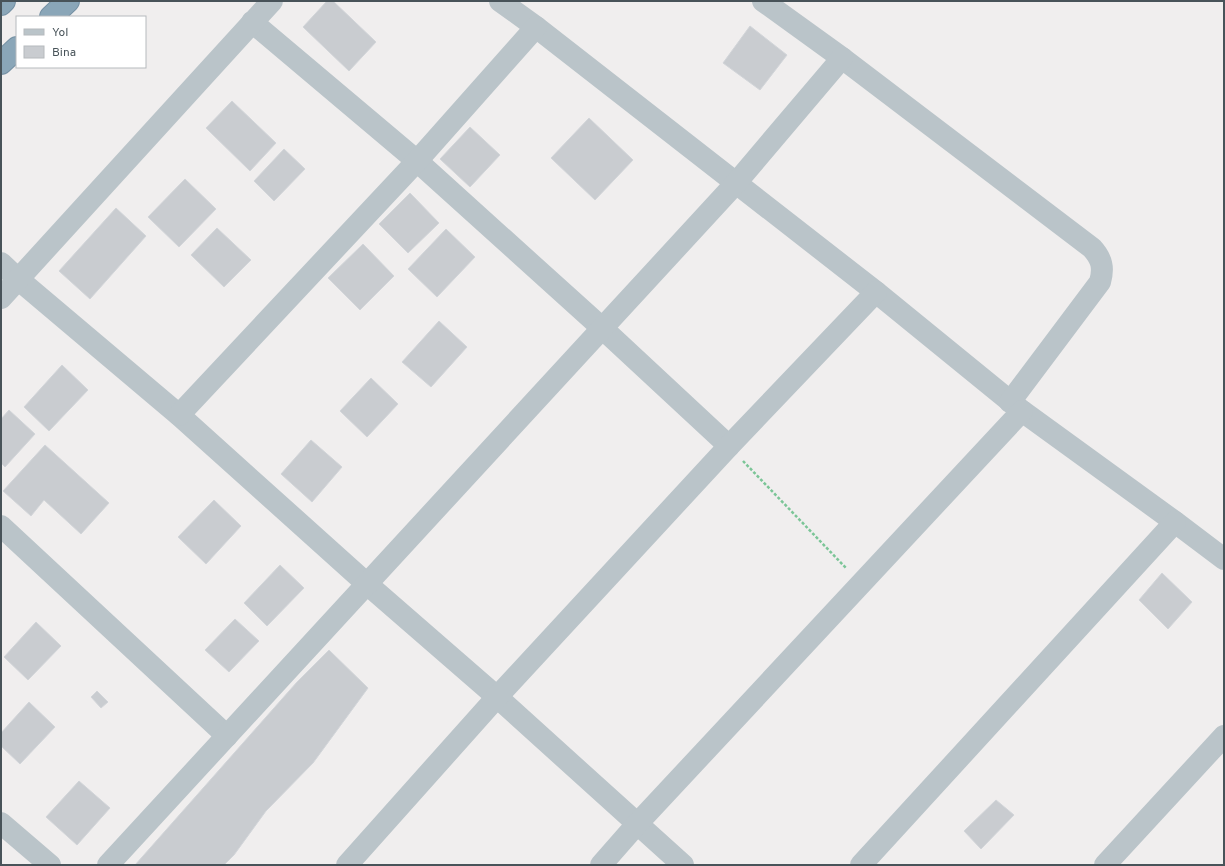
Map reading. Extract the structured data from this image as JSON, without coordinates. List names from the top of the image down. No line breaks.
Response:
{"legend":["Yol","Bina"]}
